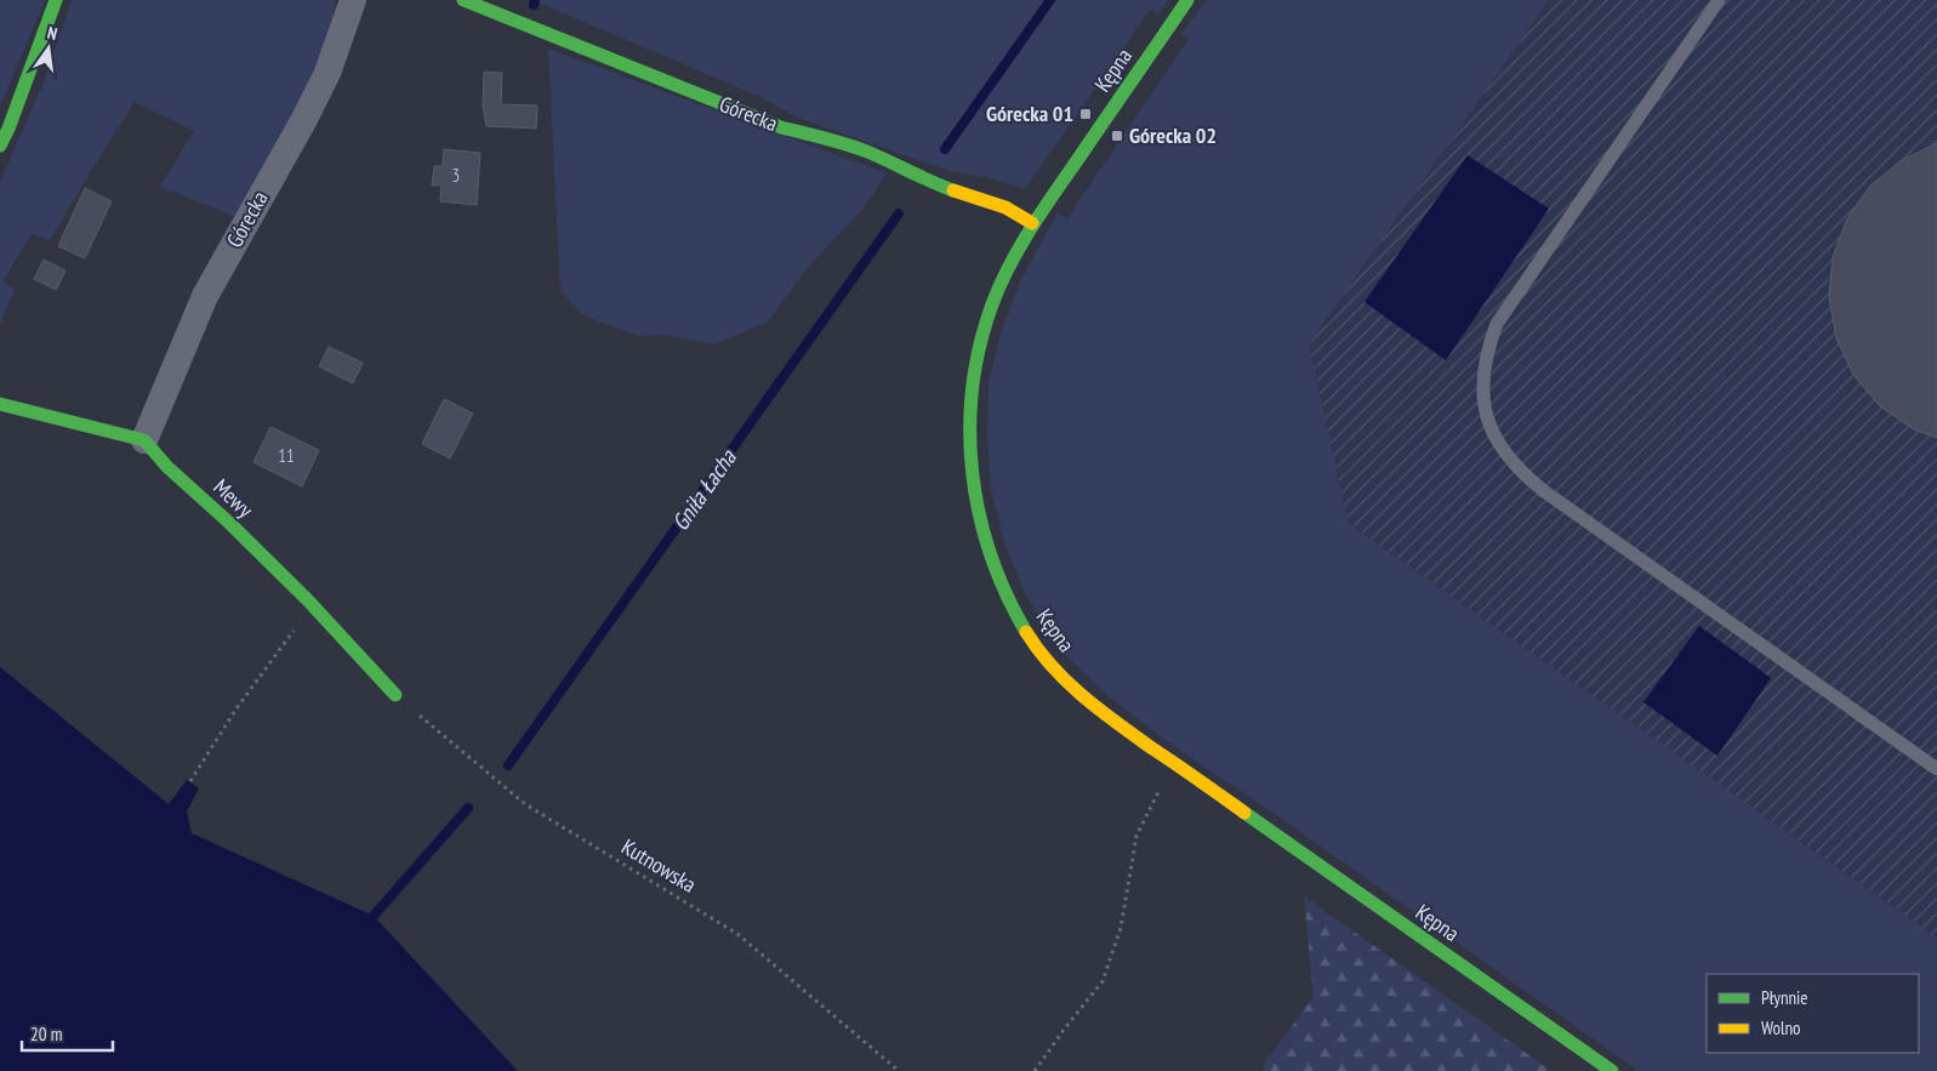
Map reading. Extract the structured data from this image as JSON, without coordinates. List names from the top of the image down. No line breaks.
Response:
{"streets":{"street":["Kępna","Górecka","Mewy"],"path":["Kutnowska"]},"crossings":[["Kępna","Górecka"],["Górecka","Mewy"],["Mewy","Kutnowska"]],"water":["Gniła Łacha"],"places":{"transit":["Górecka 01","Górecka 02"]},"house_numbers":["3","11"],"legend":["Płynnie","Wolno"],"scale_bar":"20 m","north":"top"}
